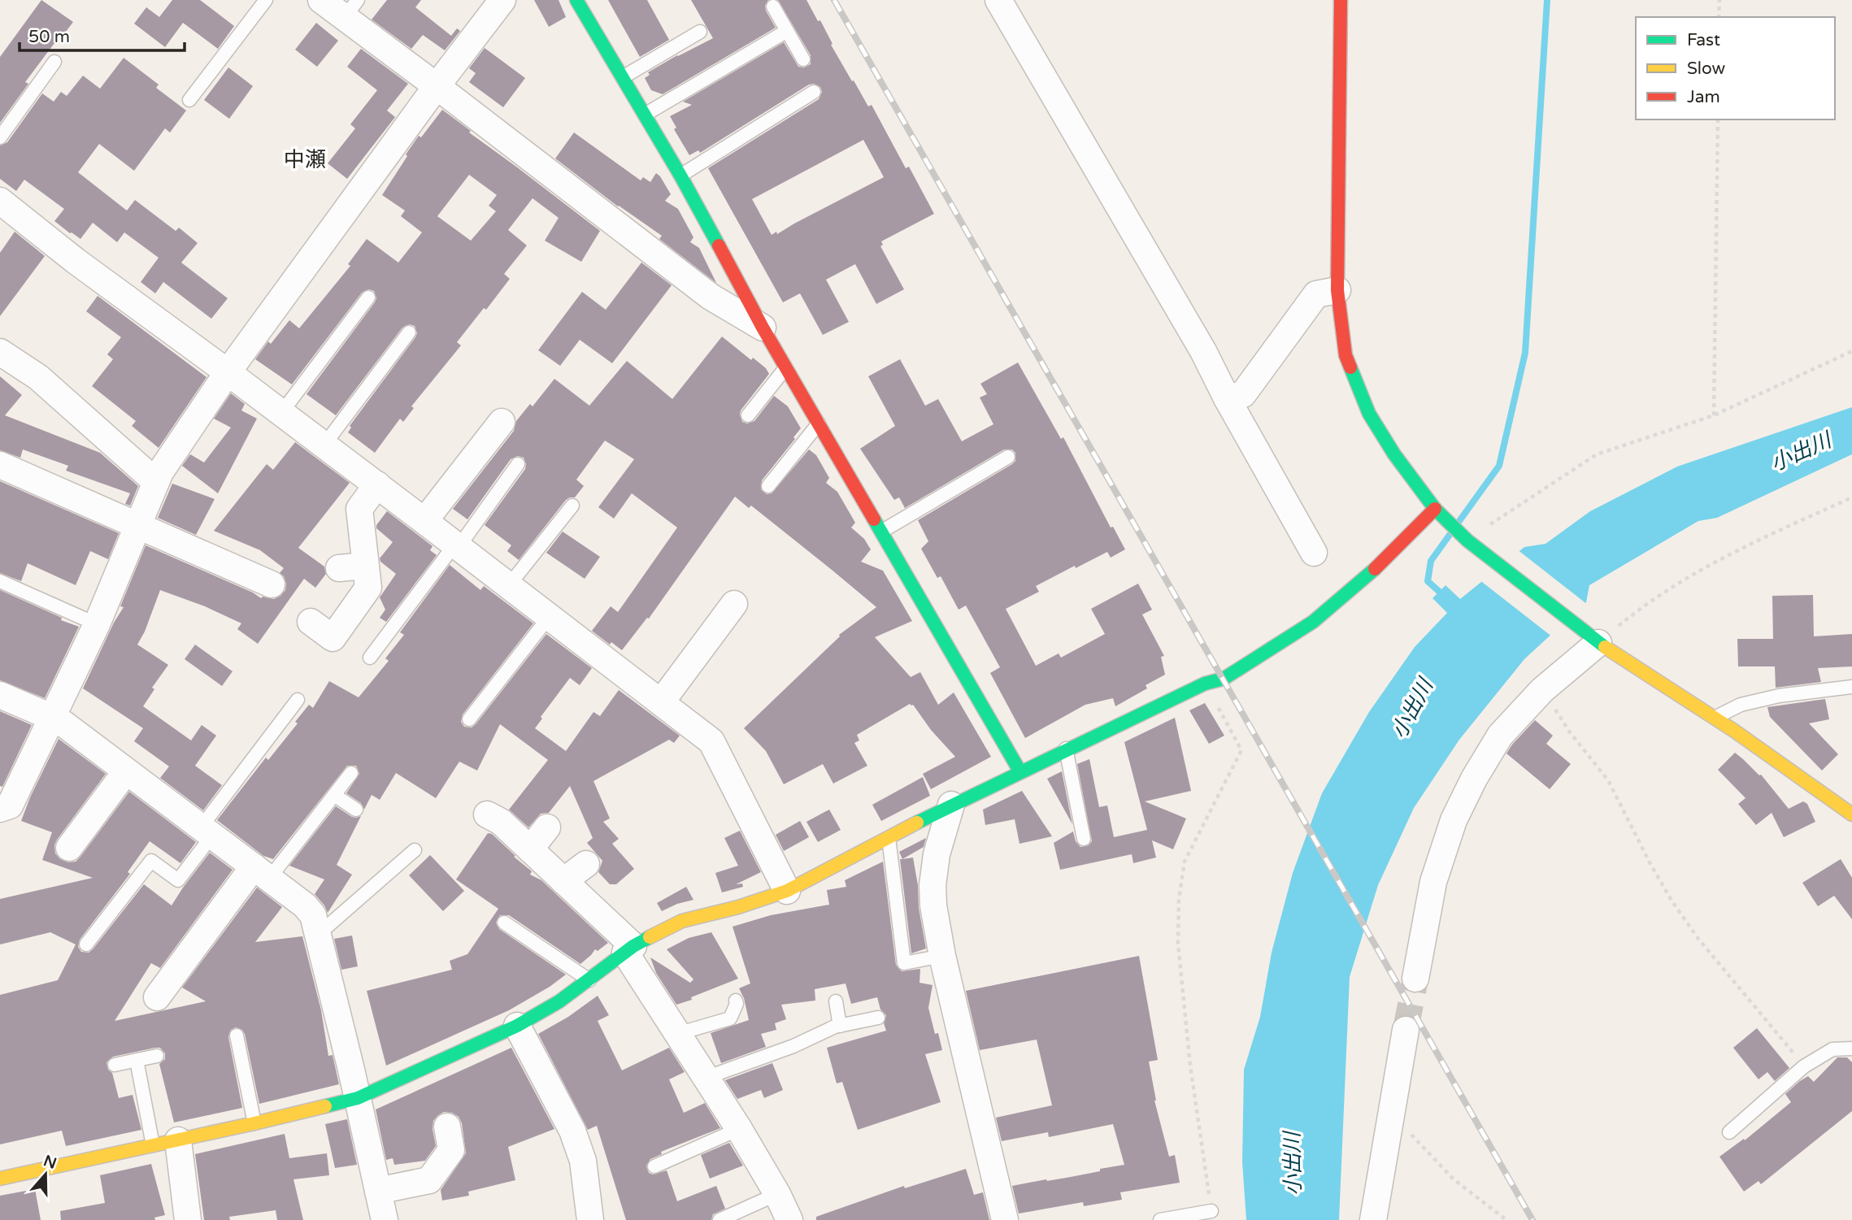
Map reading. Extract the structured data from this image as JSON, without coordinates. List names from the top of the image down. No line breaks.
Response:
{"districts":["中瀬"],"water":["小出川"],"legend":["Fast","Slow","Jam"],"scale_bar":"50 m","north":"top"}
